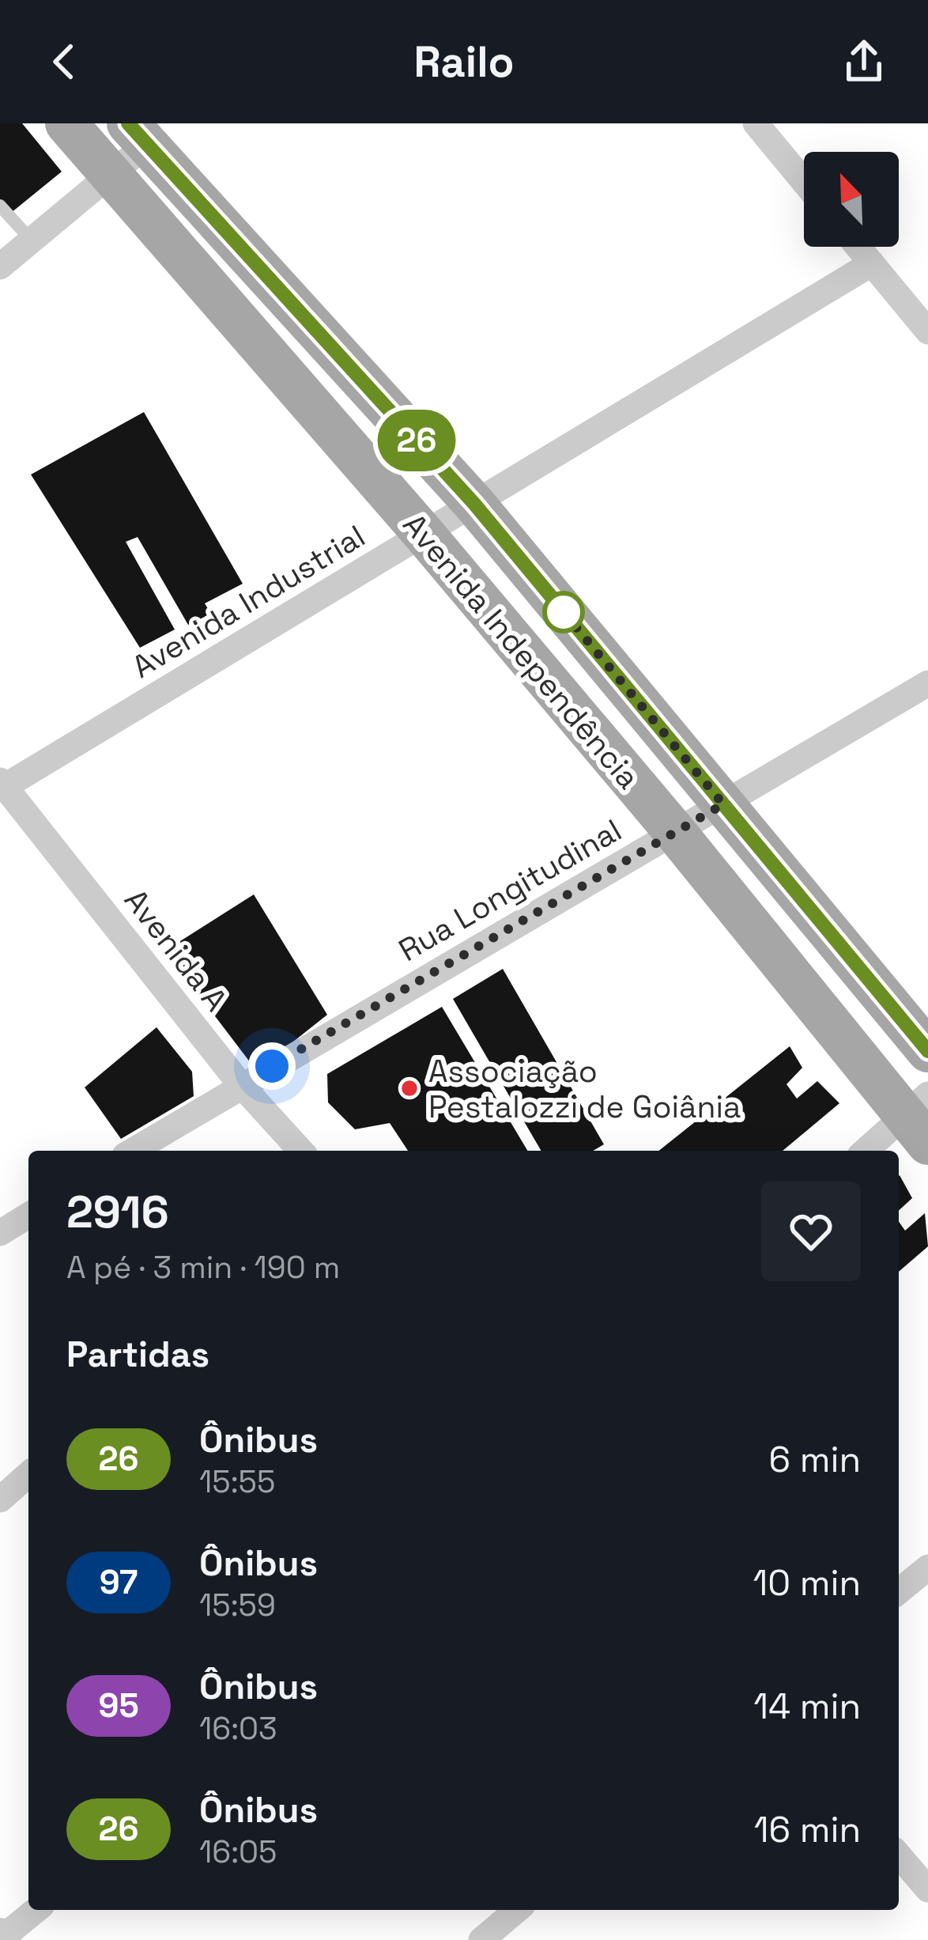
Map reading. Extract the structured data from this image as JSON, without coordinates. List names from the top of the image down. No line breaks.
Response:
{"streets":{"main road":["Avenida Independência"],"street":["Avenida Industrial","Rua Longitudinal","Avenida A"]},"crossings":[["Avenida Industrial","Avenida Independência"],["Avenida Industrial","Avenida A"],["Avenida Independência","Rua Longitudinal"],["Rua Longitudinal","Avenida A"]],"places":["Associação Pestalozzi de Goiânia"],"lines":["bus line 26"],"north":"top left","page":{"header":"Railo","on_map":"26","heading":[["2916","A pé · 3 min · 190 m"],"Partidas"],"list":[{"mark":"26","name":"Ônibus","note":"15:55","value":"6 min"},{"mark":"97","name":"Ônibus","note":"15:59","value":"10 min"},{"mark":"95","name":"Ônibus","note":"16:03","value":"14 min"},{"mark":"26","name":"Ônibus","note":"16:05","value":"16 min"}]}}
